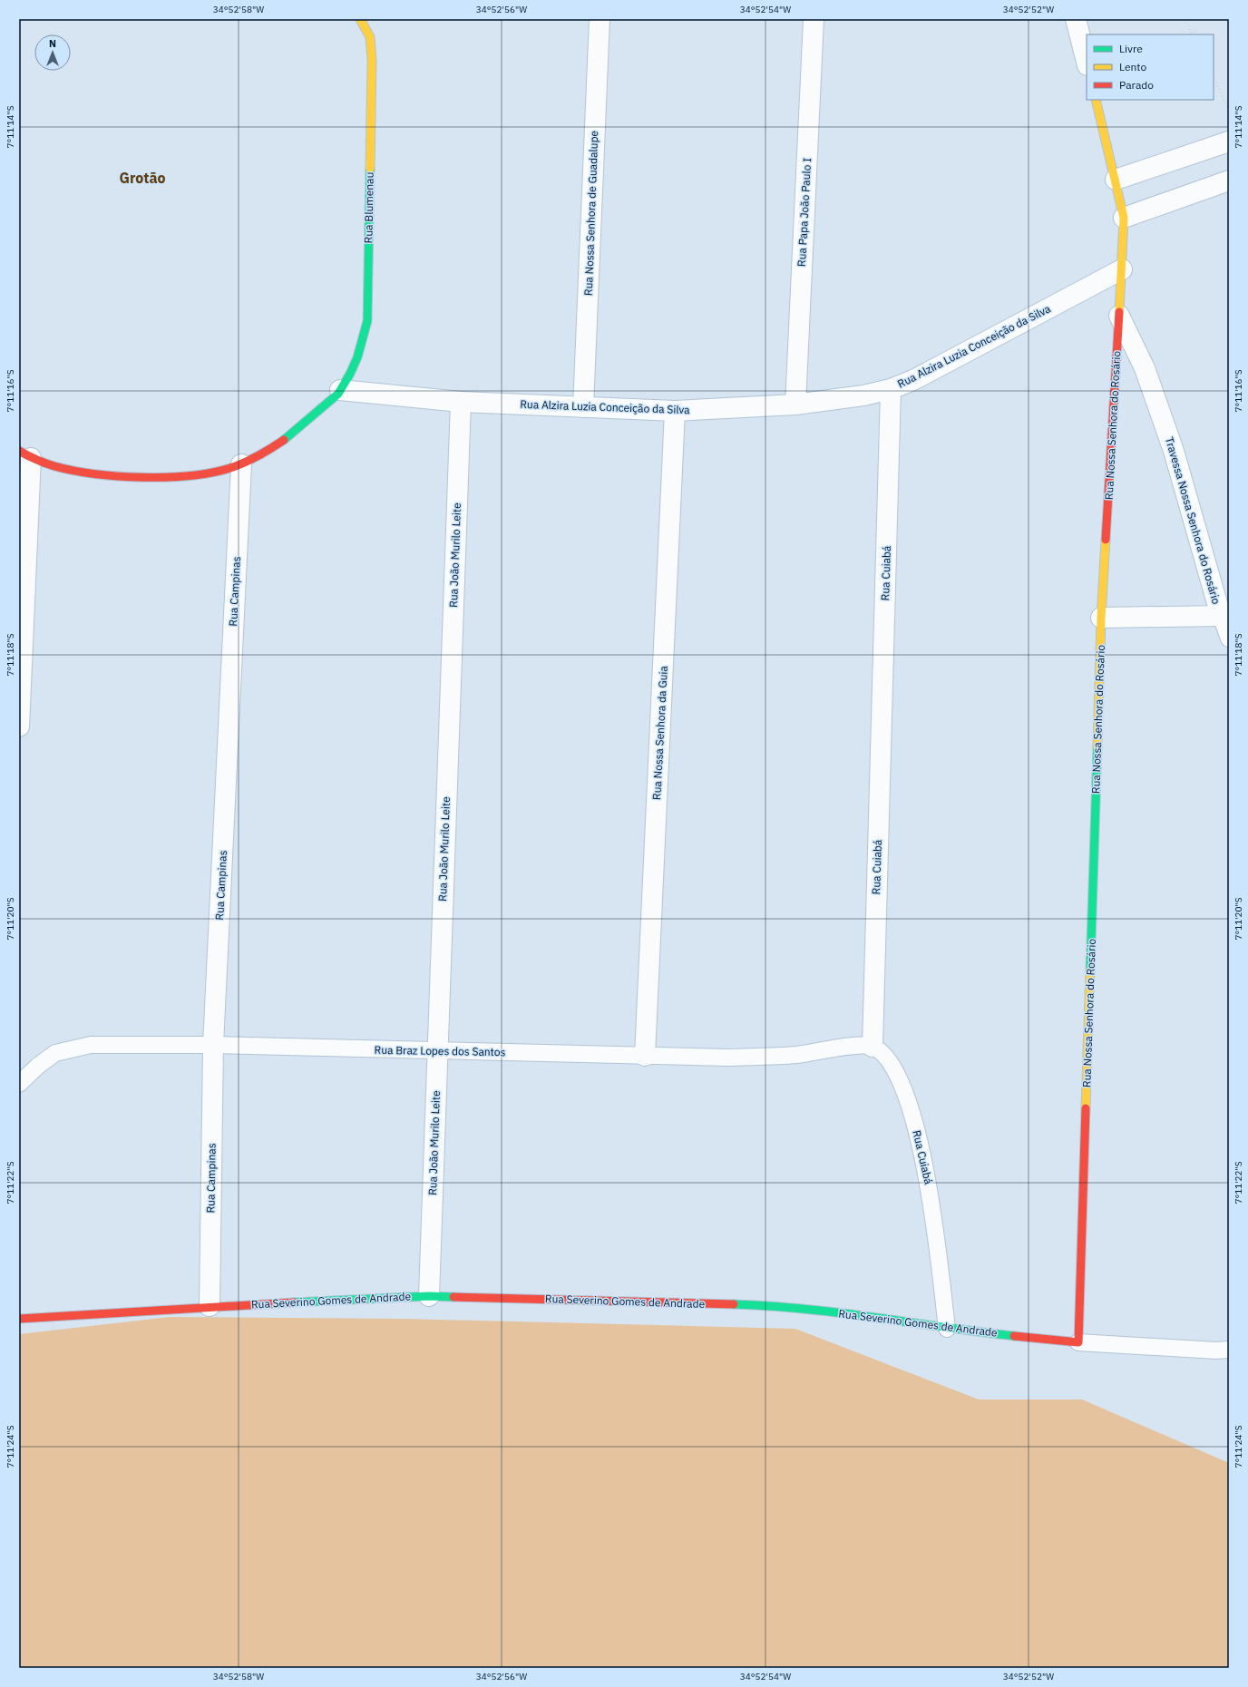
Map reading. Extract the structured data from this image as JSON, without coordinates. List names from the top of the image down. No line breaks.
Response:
{"streets":{"street":["Rua Blumenau","Rua Papa João Paulo I","Rua Nossa Senhora de Guadalupe","Rua Alzira Luzia Conceição da Silva","Rua Nossa Senhora do Rosário","Travessa Nossa Senhora do Rosário","Rua João Murilo Leite","Rua Cuiabá","Rua Campinas","Rua Nossa Senhora da Guia","Rua Severino Gomes de Andrade"],"lane":["Rua Braz Lopes dos Santos"]},"crossings":[["Rua Blumenau","Rua Alzira Luzia Conceição da Silva"],["Rua Blumenau","Rua Campinas"],["Rua Papa João Paulo I","Rua Alzira Luzia Conceição da Silva"],["Rua Nossa Senhora de Guadalupe","Rua Alzira Luzia Conceição da Silva"],["Rua Alzira Luzia Conceição da Silva","Rua Nossa Senhora do Rosário"],["Rua Alzira Luzia Conceição da Silva","Rua João Murilo Leite"],["Rua Alzira Luzia Conceição da Silva","Rua Cuiabá"],["Rua Alzira Luzia Conceição da Silva","Rua Nossa Senhora da Guia"],["Rua Nossa Senhora do Rosário","Travessa Nossa Senhora do Rosário"],["Rua Nossa Senhora do Rosário","Rua Severino Gomes de Andrade"],["Rua João Murilo Leite","Rua Braz Lopes dos Santos"],["Rua João Murilo Leite","Rua Severino Gomes de Andrade"],["Rua Cuiabá","Rua Braz Lopes dos Santos"],["Rua Cuiabá","Rua Severino Gomes de Andrade"],["Rua Campinas","Rua Braz Lopes dos Santos"],["Rua Campinas","Rua Severino Gomes de Andrade"],["Rua Nossa Senhora da Guia","Rua Braz Lopes dos Santos"]],"districts":["Grotão"],"legend":["Livre","Lento","Parado"],"north":"top","coordinates":["34°52'58\"W","34°52'56\"W","34°52'54\"W","34°52'52\"W","7°11'14\"S","7°11'16\"S","7°11'18\"S","7°11'20\"S","7°11'22\"S","7°11'24\"S"]}
